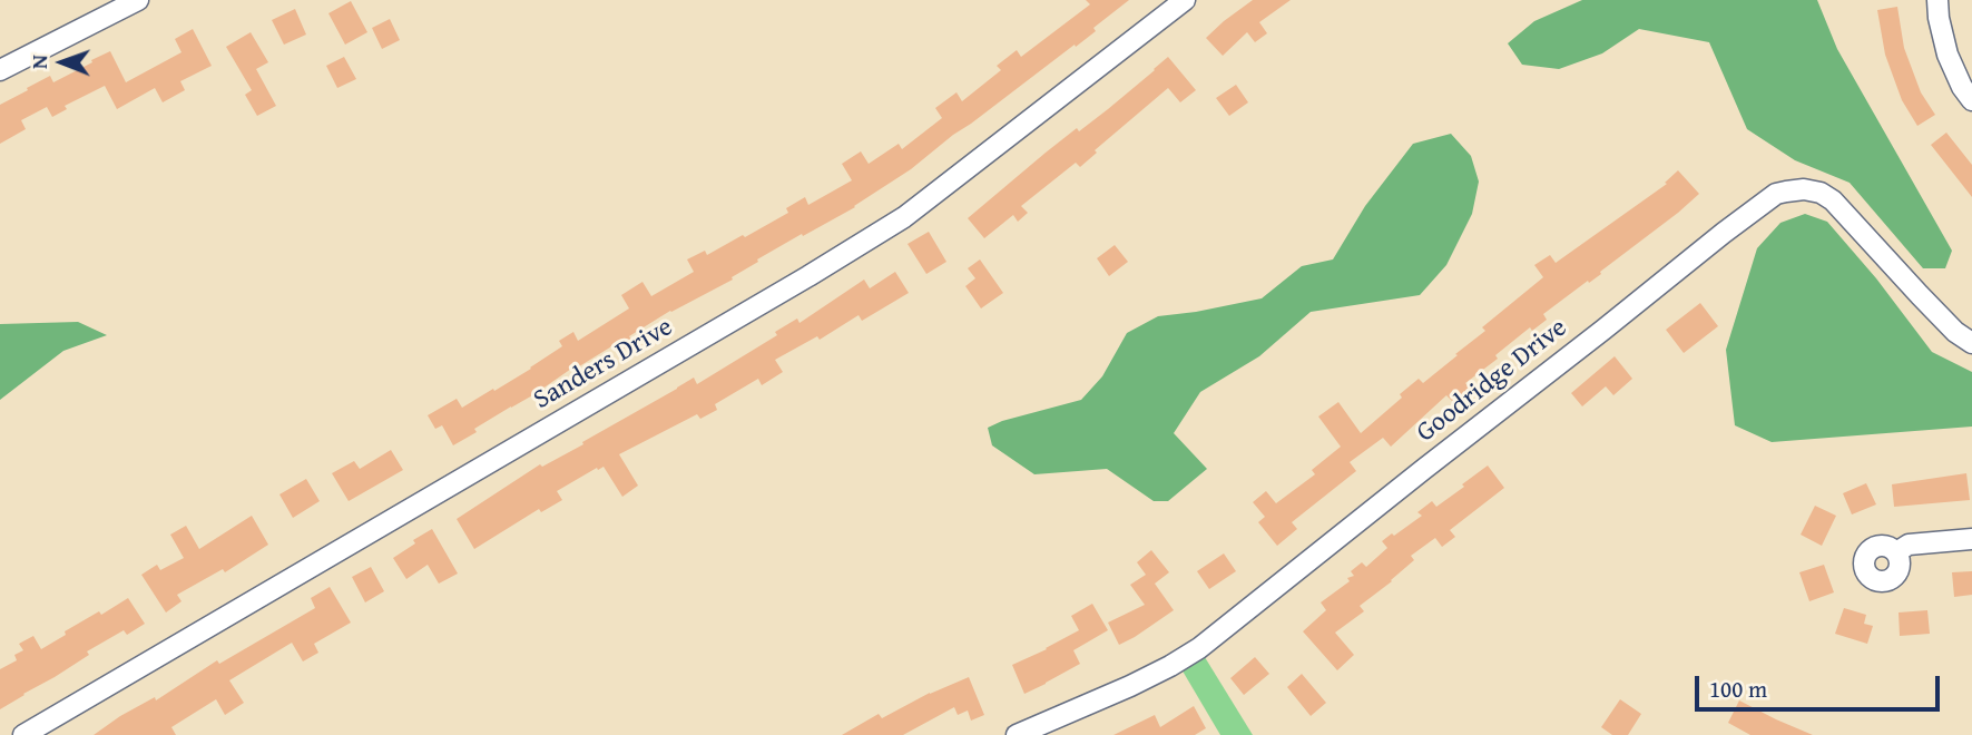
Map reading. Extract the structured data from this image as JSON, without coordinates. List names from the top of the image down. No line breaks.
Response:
{"streets":{"street":["Sanders Drive","Goodridge Drive"]},"scale_bar":"100 m","north":"left"}
